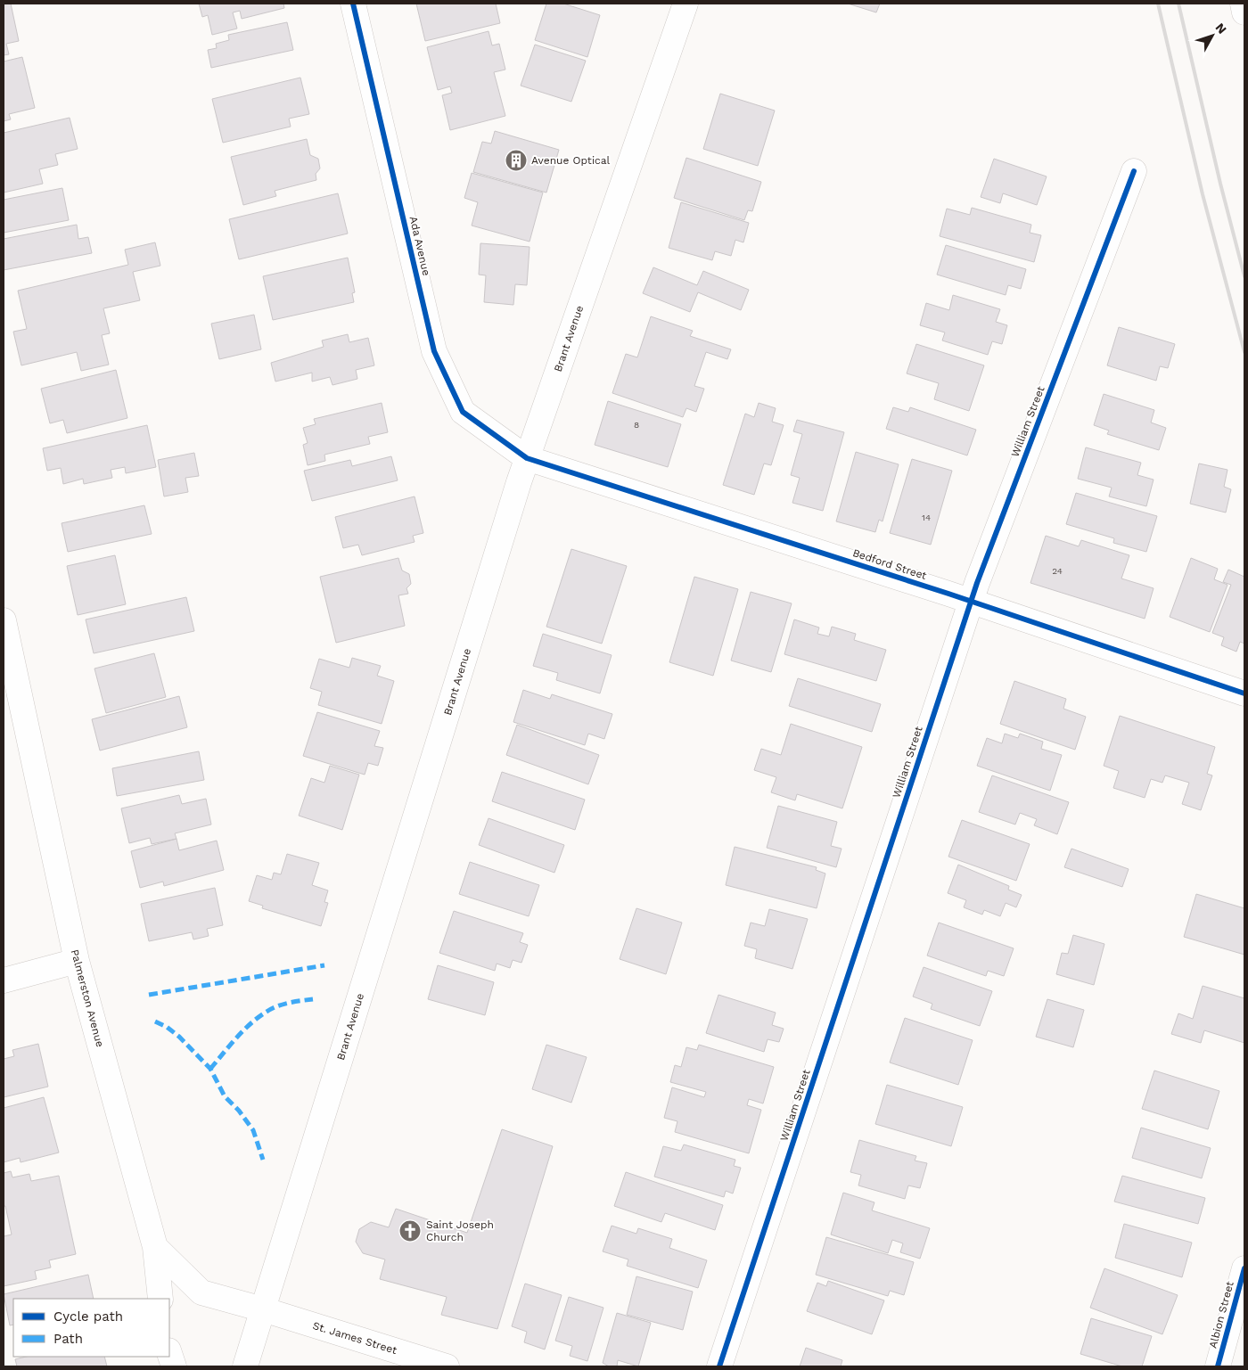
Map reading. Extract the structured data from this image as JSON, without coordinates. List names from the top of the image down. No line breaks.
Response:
{"streets":{"street":["Ada Avenue","Brant Avenue","William Street","Bedford Street","Palmerston Avenue","Albion Street","St. James Street"]},"crossings":[["Ada Avenue","Brant Avenue"],["Ada Avenue","Bedford Street"],["Brant Avenue","Bedford Street"],["Brant Avenue","St. James Street"],["William Street","Bedford Street"]],"places":{"building":["Avenue Optical"],"church":["Saint Joseph Church"]},"house_numbers":["8","14","24"],"legend":["Cycle path","Path"],"north":"top right"}
